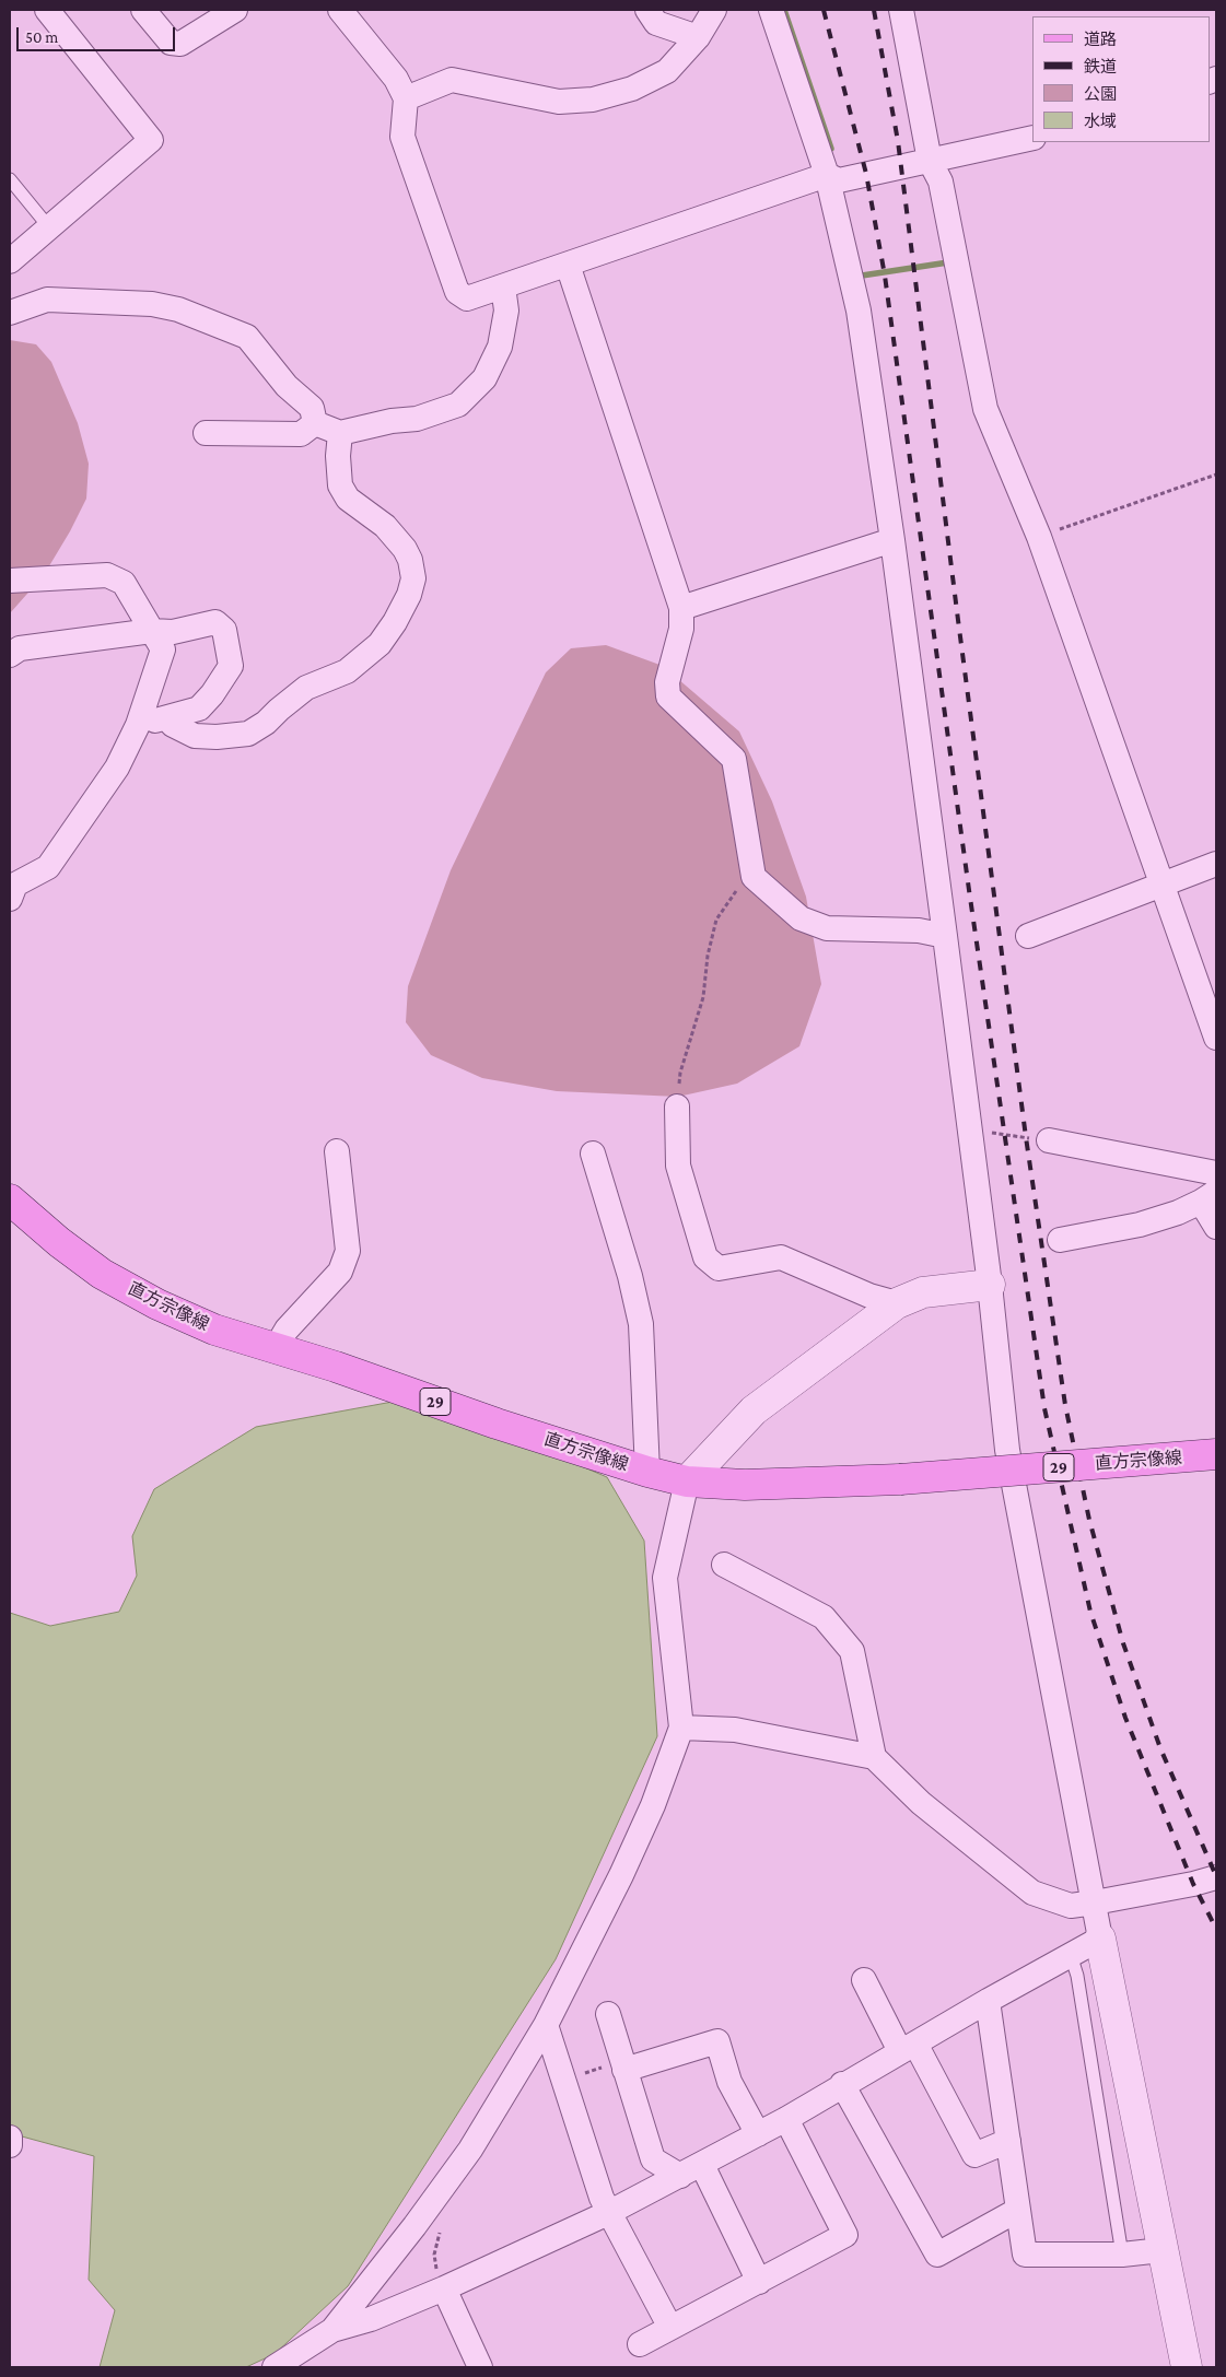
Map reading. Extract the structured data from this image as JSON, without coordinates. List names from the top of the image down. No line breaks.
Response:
{"streets":{"main road":["直方宗像線","29"]},"legend":["道路","鉄道","公園","水域"],"scale_bar":"50 m"}
